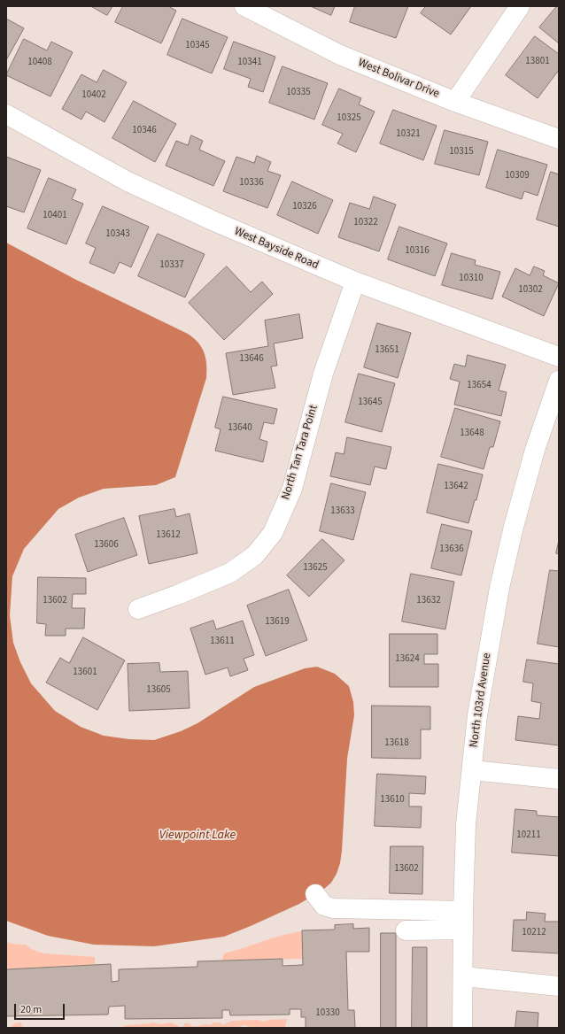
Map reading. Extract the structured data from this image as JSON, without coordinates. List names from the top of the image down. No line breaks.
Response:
{"streets":{"street":["West Bolivar Drive","West Bayside Road","North Tan Tara Point","North 103rd Avenue"]},"crossings":[["West Bayside Road","North Tan Tara Point"]],"water":["Viewpoint Lake"],"house_numbers":["10345","13801","10408","10341","10335","10402","10325","10346","10321","10315","10309","10336","10326","10401","10322","10343","10316","10337","10310","10302","13651","13646","13654","13645","13640","13648","13642","13633","13612","13606","13636","13625","13602","13632","13619","13611","13624","13601","13605","13618","13610","10211","13602","10212","10330"],"scale_bar":"20 m"}
